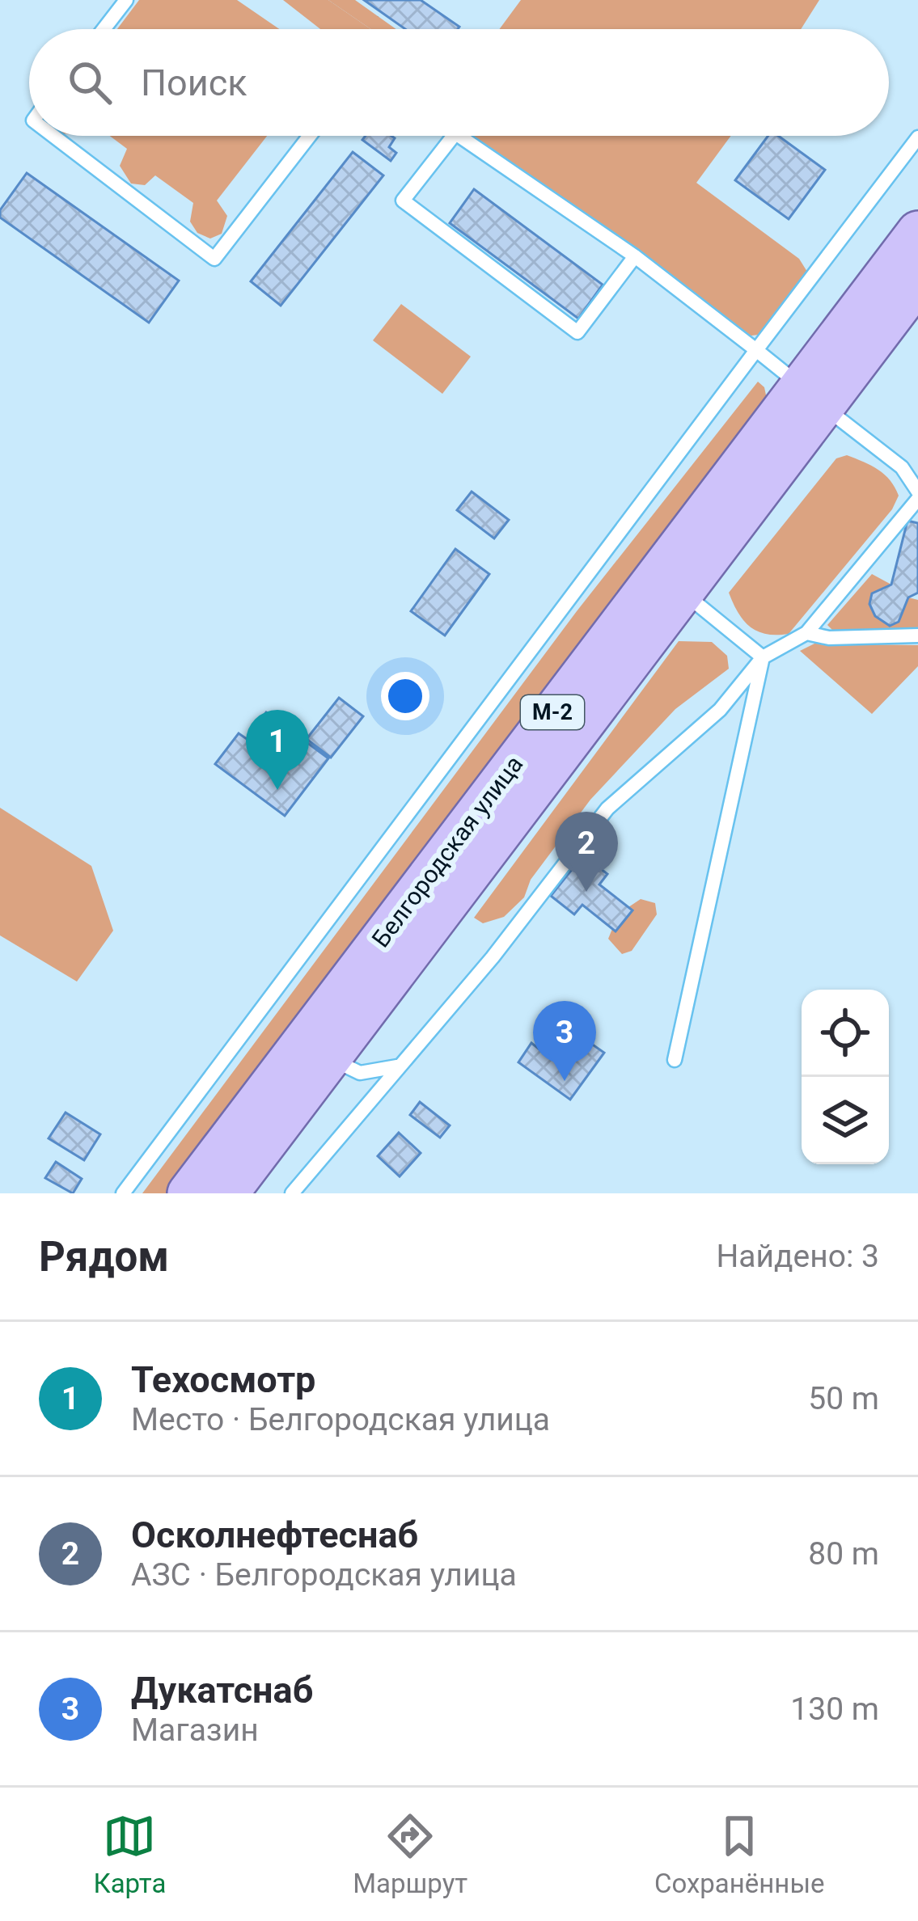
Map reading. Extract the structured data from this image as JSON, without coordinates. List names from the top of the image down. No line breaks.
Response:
{"streets":{"main road":["М-2","Белгородская улица"]},"page":{"search":"Поиск","pins":["1","2","3"],"heading":["Рядом","Найдено: 3"],"list":[{"mark":"1","name":"Техосмотр","note":"Место · Белгородская улица","value":"50 m"},{"mark":"2","name":"Осколнефтеснаб","note":"АЗС · Белгородская улица","value":"80 m"},{"mark":"3","name":"Дукатснаб","note":"Магазин","value":"130 m"}],"nav":["Карта","Маршрут","Сохранённые"]}}
